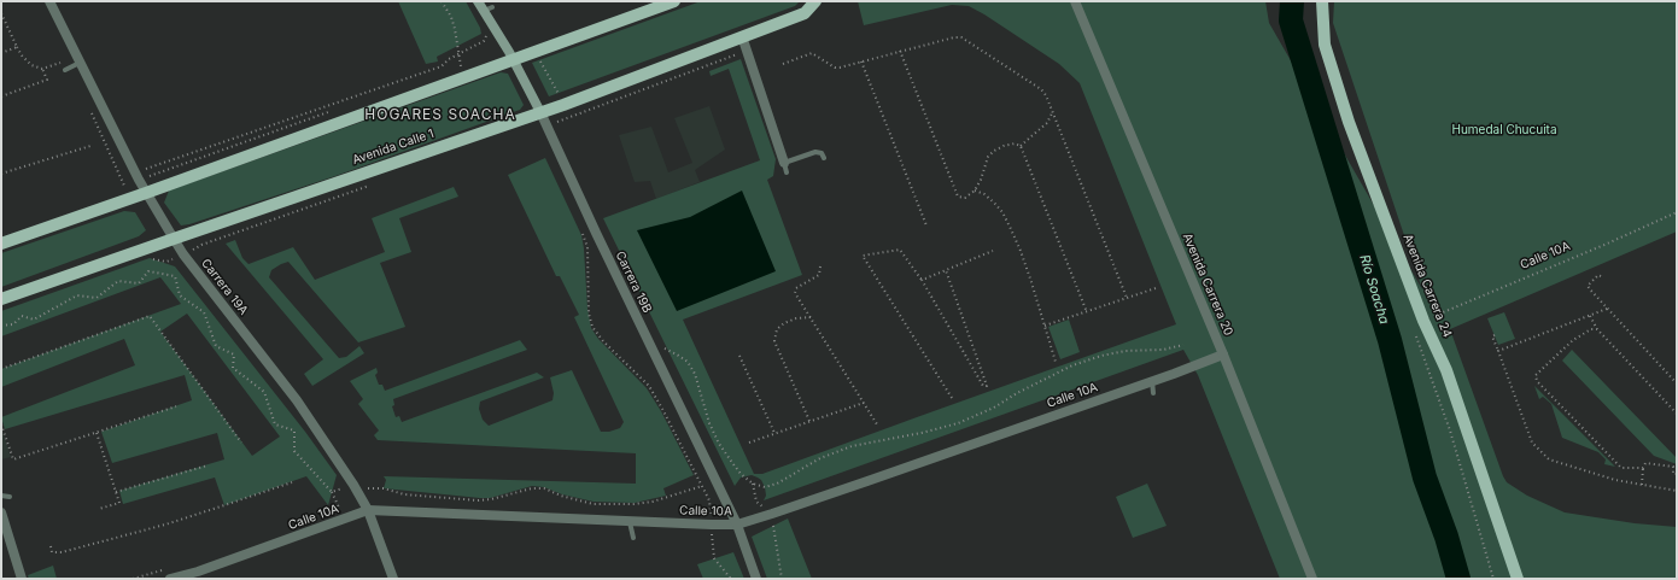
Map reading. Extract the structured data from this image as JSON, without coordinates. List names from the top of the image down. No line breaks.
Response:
{"streets":{"main road":["Avenida Calle 1","Carrera 19B","Avenida Carrera 24"],"street":["Calle 10A","Avenida Carrera 20","Carrera 19A"]},"crossings":[["Avenida Calle 1","Carrera 19B"],["Avenida Calle 1","Carrera 19A"],["Calle 10A","Carrera 19B"],["Calle 10A","Avenida Carrera 20"],["Calle 10A","Avenida Carrera 24"],["Calle 10A","Carrera 19A"]],"districts":["HOGARES SOACHA"],"water":["Río Soacha"],"parks":["Humedal Chucuita"]}
